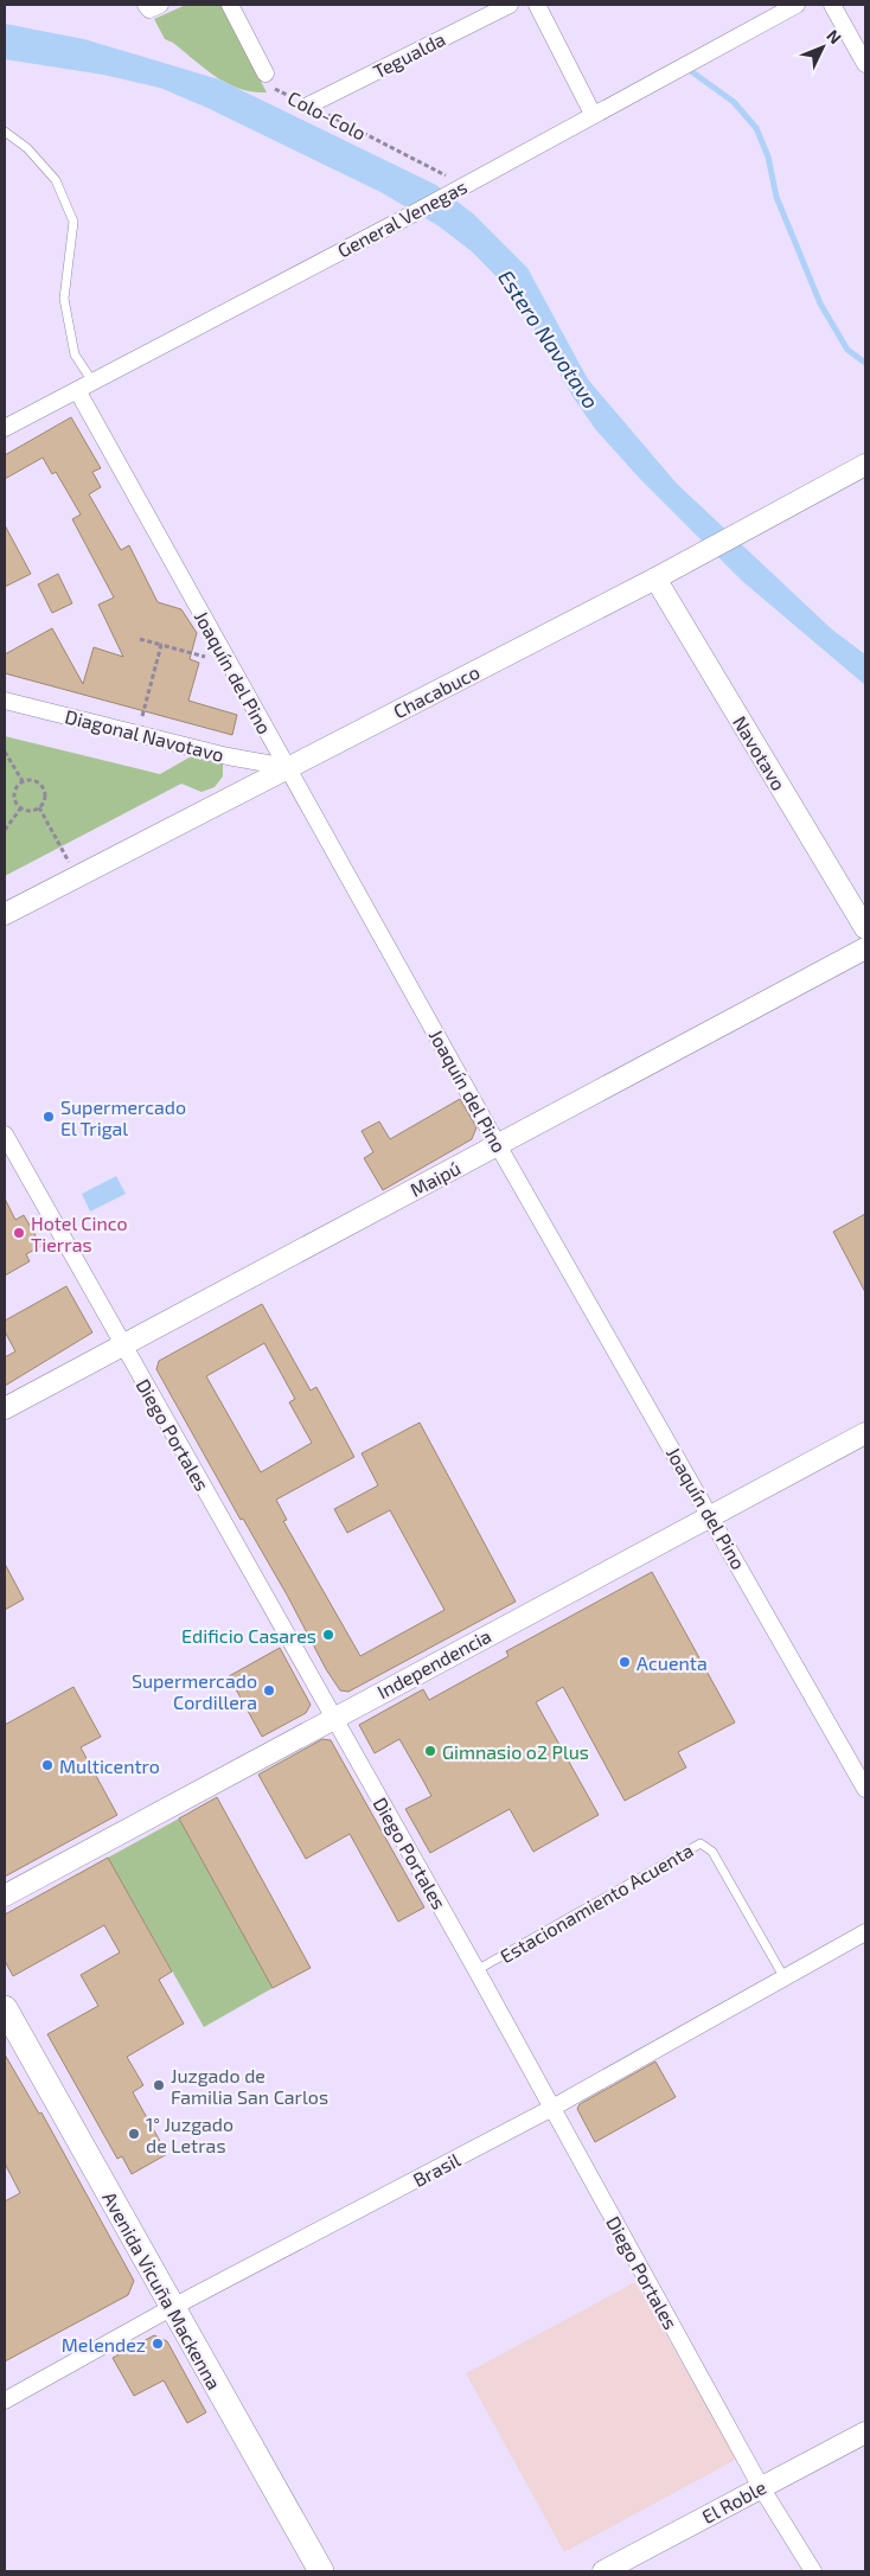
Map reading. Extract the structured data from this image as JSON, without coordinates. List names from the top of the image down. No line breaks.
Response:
{"streets":{"main road":["Avenida Vicuña Mackenna"],"street":["Tegualda","General Venegas","Joaquín del Pino","Chacabuco","Diagonal Navotavo","Navotavo","Maipú","Diego Portales","Independencia","Brasil","El Roble"],"lane":["Estacionamiento Acuenta"],"path":["Colo-Colo"]},"crossings":[["Tegualda","Colo-Colo"],["Colo-Colo","General Venegas"],["General Venegas","Joaquín del Pino"],["Joaquín del Pino","Chacabuco"],["Joaquín del Pino","Diagonal Navotavo"],["Joaquín del Pino","Maipú"],["Joaquín del Pino","Independencia"],["Chacabuco","Diagonal Navotavo"],["Chacabuco","Navotavo"],["Maipú","Diego Portales"],["Diego Portales","Independencia"],["Diego Portales","Estacionamiento Acuenta"],["Diego Portales","Brasil"],["Diego Portales","El Roble"],["Estacionamiento Acuenta","Brasil"],["Brasil","Avenida Vicuña Mackenna"]],"water":["Estero Navotavo"],"places":["Supermercado El Trigal","Hotel Cinco Tierras","Edificio Casares","Acuenta","Supermercado Cordillera","Gimnasio o2 Plus","Multicentro","Juzgado de Familia San Carlos","1° Juzgado de Letras","Melendez"],"north":"top right"}
